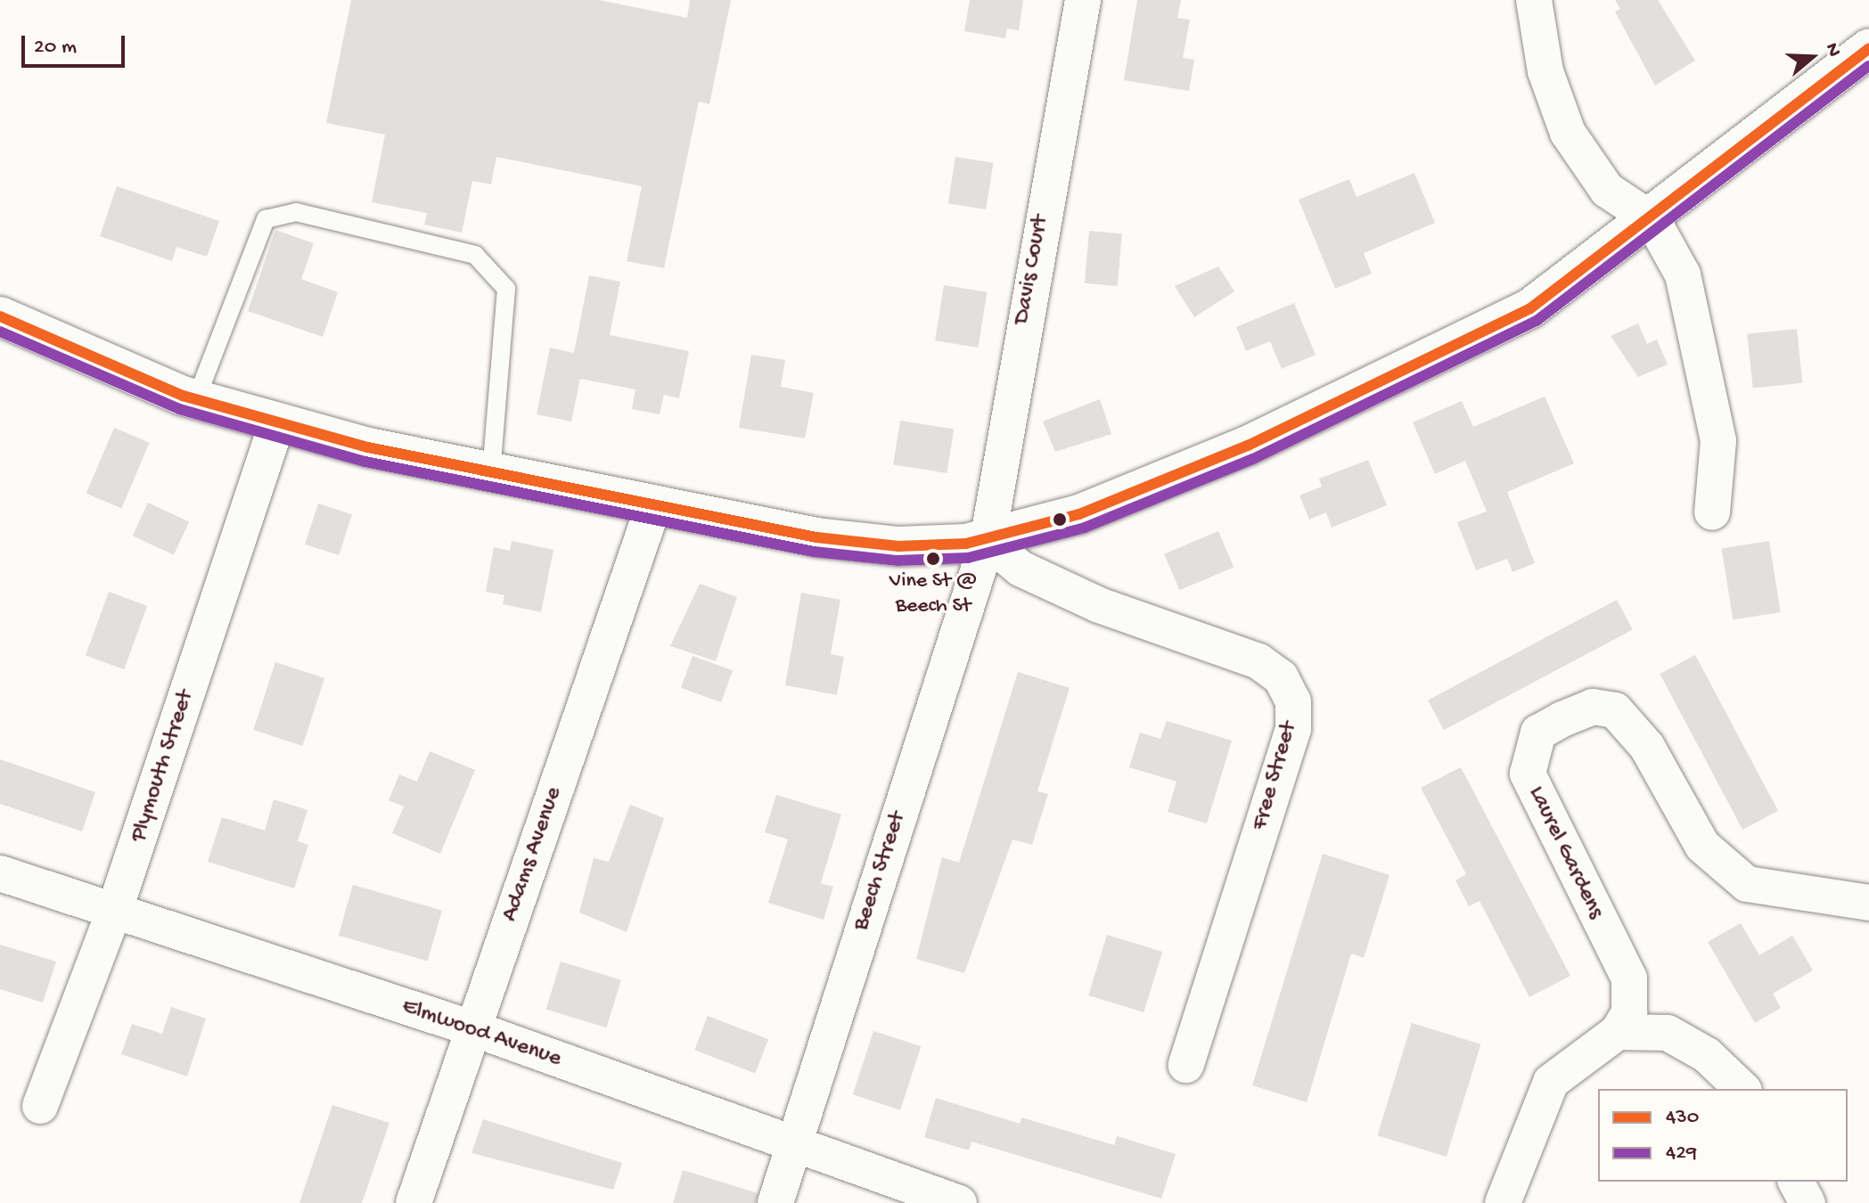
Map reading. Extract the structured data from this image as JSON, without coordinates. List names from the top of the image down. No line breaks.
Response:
{"streets":{"street":["Davis Court","Plymouth Street","Free Street","Laurel Gardens","Adams Avenue","Beech Street","Elmwood Avenue"]},"crossings":[["Davis Court","Free Street"],["Davis Court","Beech Street"],["Plymouth Street","Elmwood Avenue"],["Free Street","Beech Street"],["Adams Avenue","Elmwood Avenue"],["Beech Street","Elmwood Avenue"]],"places":["Vine St @ Beech St"],"lines":["transit line 430","transit line 429"],"legend":["430","429"],"scale_bar":"20 m","north":"right"}
